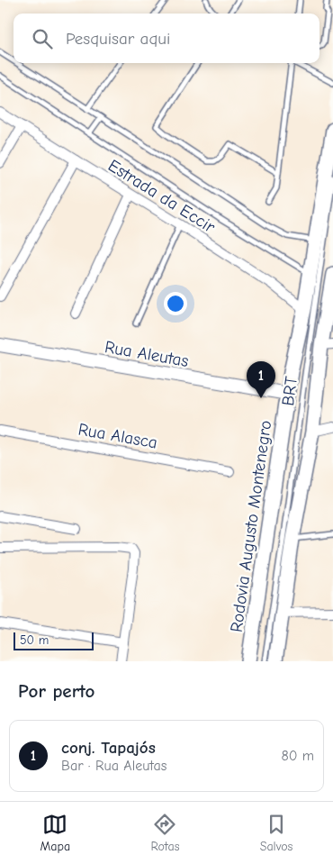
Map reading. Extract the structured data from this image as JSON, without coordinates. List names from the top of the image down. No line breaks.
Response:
{"streets":{"main road":["Rodovia Augusto Montenegro"],"street":["Estrada da Eccir","Rua Aleutas","Rua Alasca"],"lane":["BRT"]},"crossings":[["Estrada da Eccir","Rodovia Augusto Montenegro"],["Rua Aleutas","Rodovia Augusto Montenegro"]],"scale_bar":"50 m","page":{"search":"Pesquisar aqui","pins":"1","scale":"50 m","heading":"Por perto","list":[{"mark":"1","name":"conj. Tapajós","note":"Bar · Rua Aleutas","value":"80 m"}],"nav":["Mapa","Rotas","Salvos"]}}
